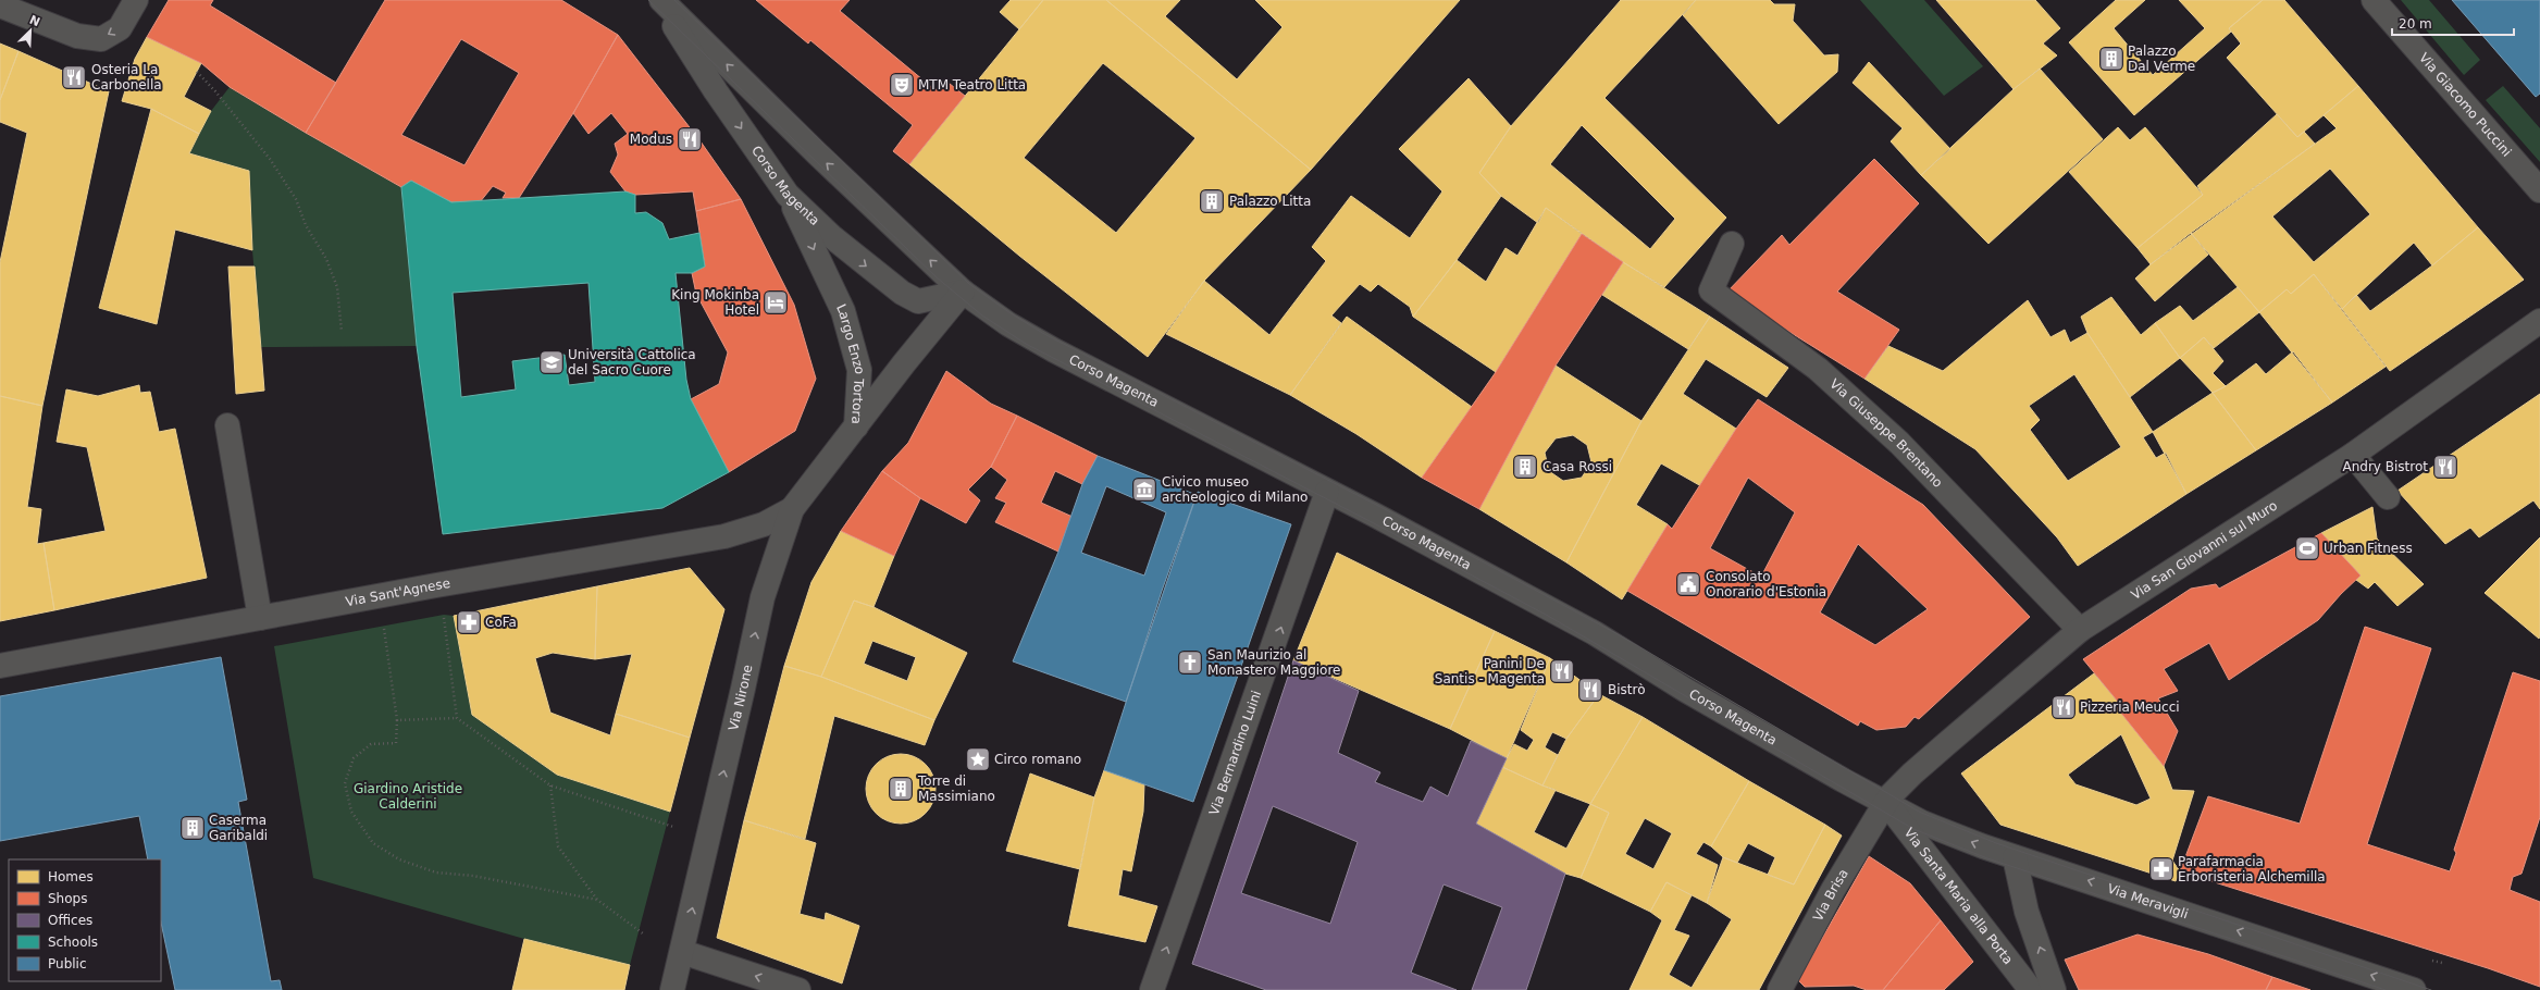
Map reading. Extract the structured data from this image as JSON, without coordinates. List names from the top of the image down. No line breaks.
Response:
{"streets":{"street":["Via Giacomo Puccini","Corso Magenta","Largo Enzo Tortora","Via Giuseppe Brentano","Via San Giovanni sul Muro","Via Sant'Agnese","Via Nirone","Via Bernardino Luini","Via Brisa","Via Santa Maria alla Porta","Via Meravigli"]},"crossings":[["Corso Magenta","Largo Enzo Tortora"],["Corso Magenta","Via San Giovanni sul Muro"],["Corso Magenta","Via Bernardino Luini"],["Corso Magenta","Via Brisa"],["Corso Magenta","Via Santa Maria alla Porta"],["Corso Magenta","Via Meravigli"],["Largo Enzo Tortora","Via Nirone"],["Via Giuseppe Brentano","Via San Giovanni sul Muro"],["Via San Giovanni sul Muro","Via Brisa"],["Via San Giovanni sul Muro","Via Santa Maria alla Porta"],["Via San Giovanni sul Muro","Via Meravigli"],["Via Sant'Agnese","Via Nirone"],["Via Brisa","Via Santa Maria alla Porta"],["Via Brisa","Via Meravigli"],["Via Santa Maria alla Porta","Via Meravigli"]],"one_way":["Largo Enzo Tortora","Via Nirone","Via Bernardino Luini","Via Meravigli"],"parks":["Giardino Aristide Calderini"],"places":{"building":["Palazzo Dal Verme","Palazzo Litta","Casa Rossi","Torre di Massimiano","Caserma Garibaldi"],"restaurant":["Osteria La Carbonella","Modus","Andry Bistrot","Panini De Santis - Magenta","Bistrò","Pizzeria Meucci"],"theatre":["MTM Teatro Litta"],"hotel":["King Mokinba Hotel"],"school or university":["Università Cattolica del Sacro Cuore"],"museum":["Civico museo archeologico di Milano"],"sports":["Urban Fitness"],"public building":["Consolato Onorario d'Estonia"],"pharmacy":["CoFa","Parafarmacia Erboristeria Alchemilla"],"church":["San Maurizio al Monastero Maggiore"],"place":["Circo romano"]},"legend":["Homes","Shops","Offices","Schools","Public"],"scale_bar":"20 m","north":"top right"}
